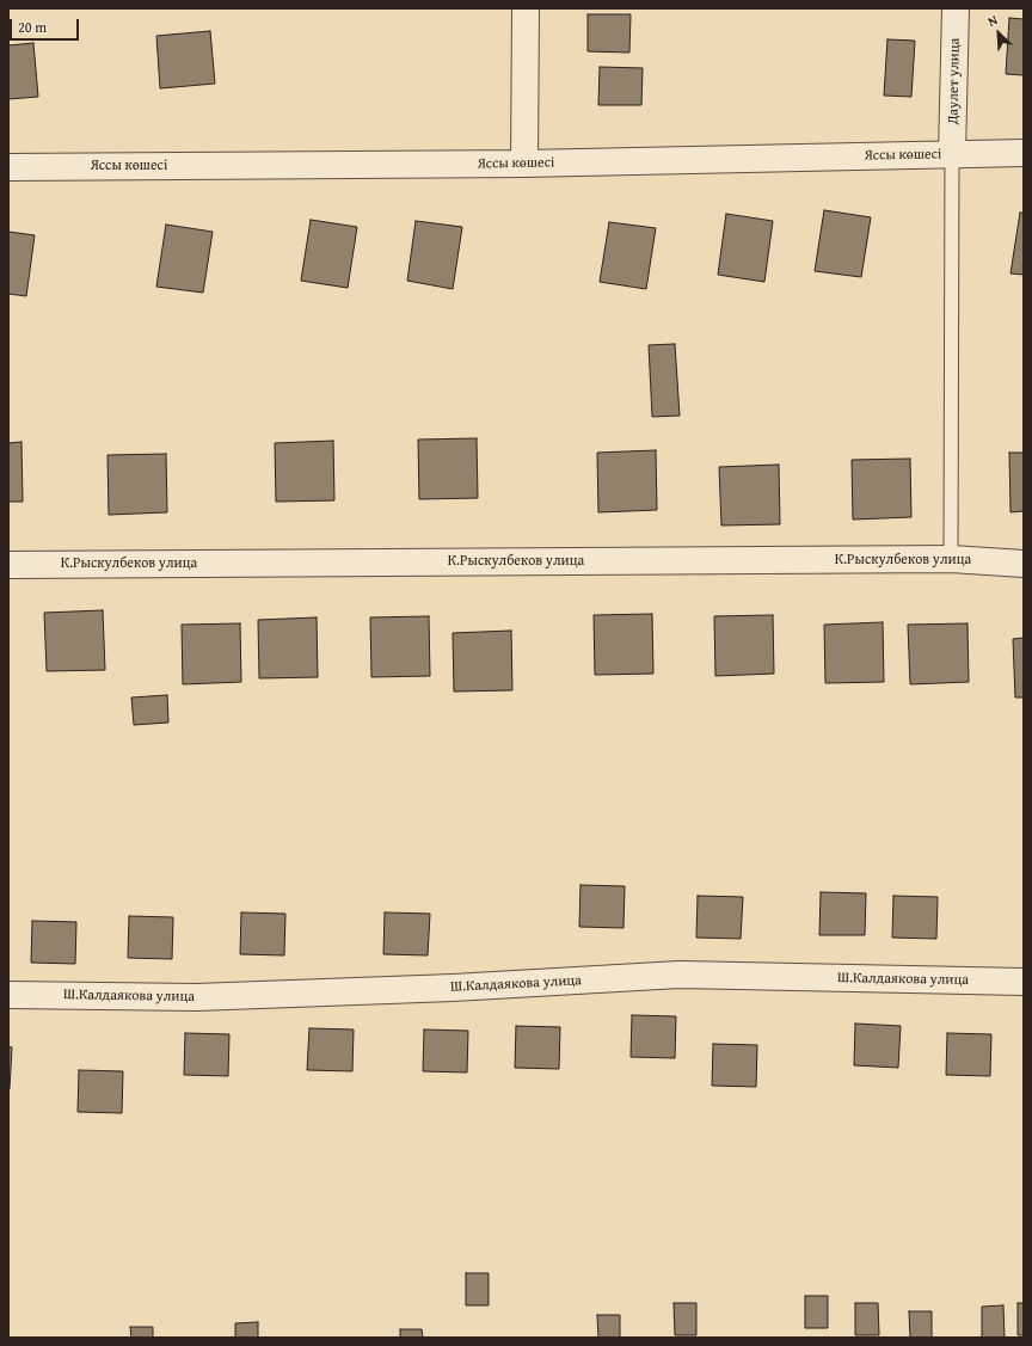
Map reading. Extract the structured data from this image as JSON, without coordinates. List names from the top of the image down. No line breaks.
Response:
{"streets":{"street":["Даулет улица","Яссы көшесі","К.Рыскулбеков улица","Ш.Калдаякова улица"]},"crossings":[["Даулет улица","Яссы көшесі"]],"scale_bar":"20 m","north":"top left"}
